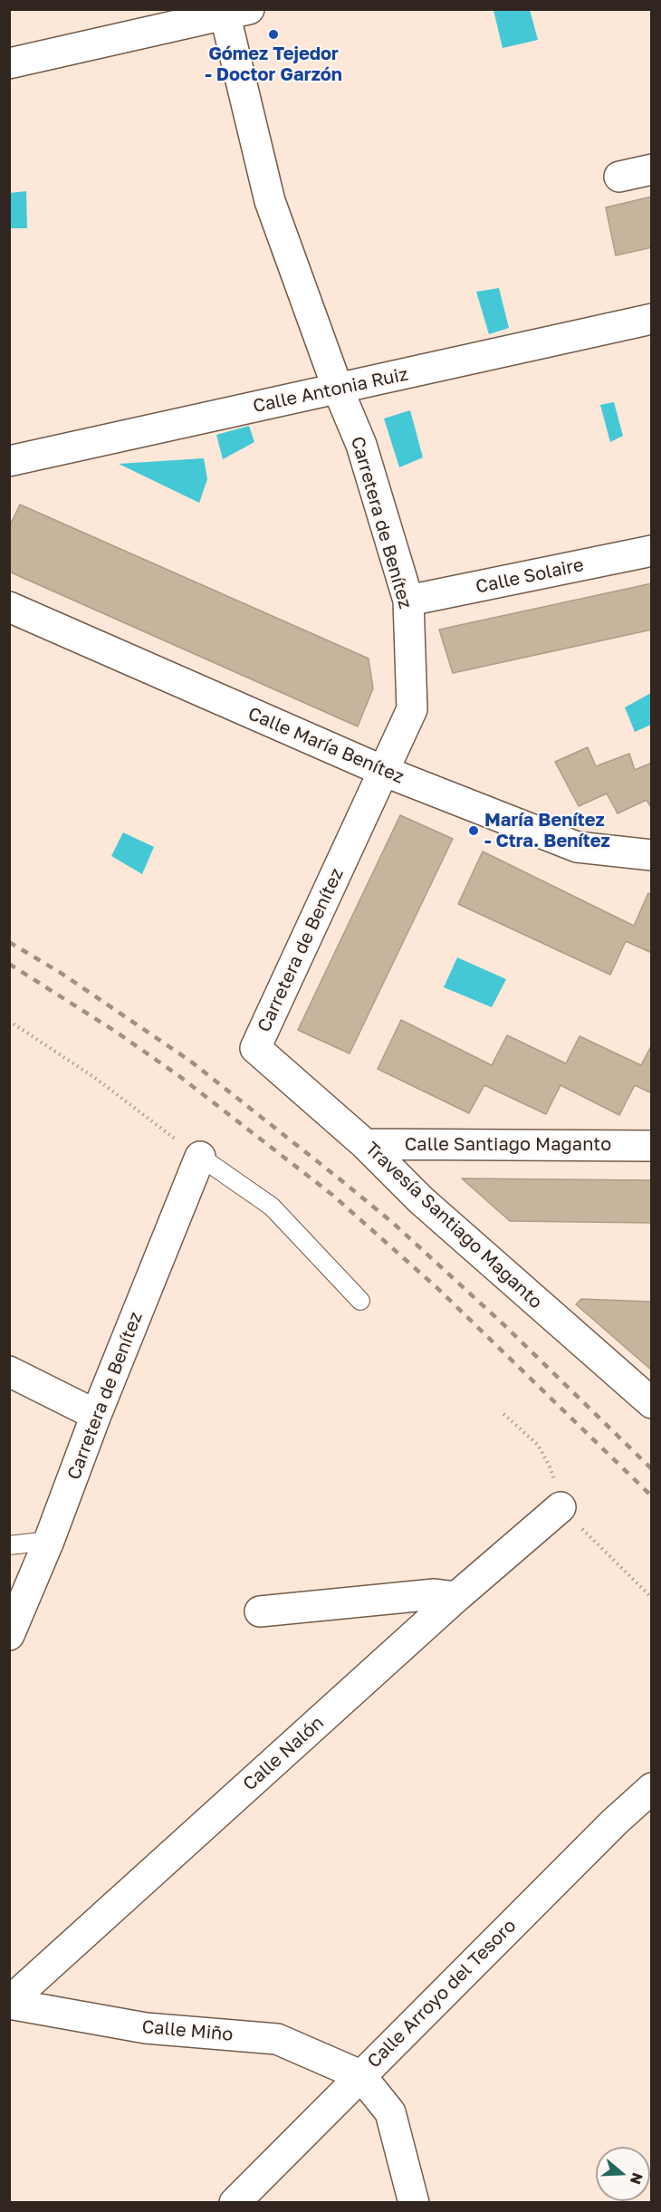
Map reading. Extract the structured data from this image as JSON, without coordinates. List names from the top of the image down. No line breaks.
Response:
{"streets":{"street":["Calle Antonia Ruiz","Carretera de Benítez","Calle Solaire","Calle María Benítez","Calle Santiago Maganto","Travesía Santiago Maganto","Calle Nalón","Calle Arroyo del Tesoro","Calle Miño"]},"crossings":[["Calle Antonia Ruiz","Carretera de Benítez"],["Carretera de Benítez","Calle Solaire"],["Carretera de Benítez","Calle María Benítez"],["Carretera de Benítez","Travesía Santiago Maganto"],["Calle Santiago Maganto","Travesía Santiago Maganto"],["Calle Nalón","Calle Miño"],["Calle Arroyo del Tesoro","Calle Miño"]],"places":["Gómez Tejedor - Doctor Garzón","María Benítez - Ctra. Benítez"],"north":"right"}
